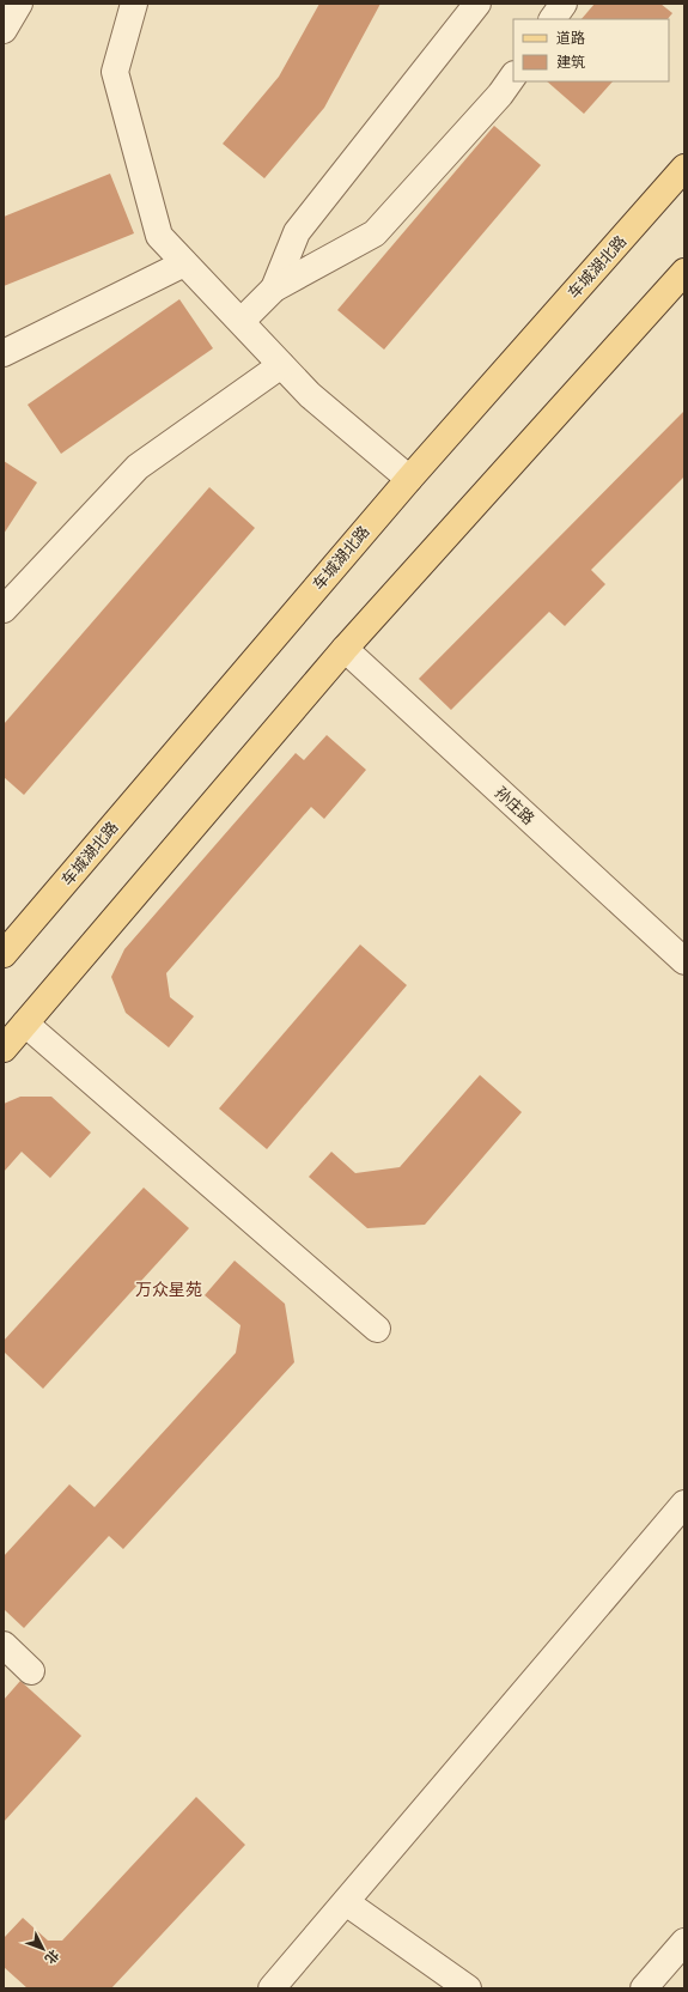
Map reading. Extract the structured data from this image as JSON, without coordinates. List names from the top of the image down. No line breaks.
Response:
{"streets":{"main road":["车城湖北路"],"street":["孙庄路"]},"districts":["万众星苑"],"legend":["道路","建筑"],"north":"bottom right"}
